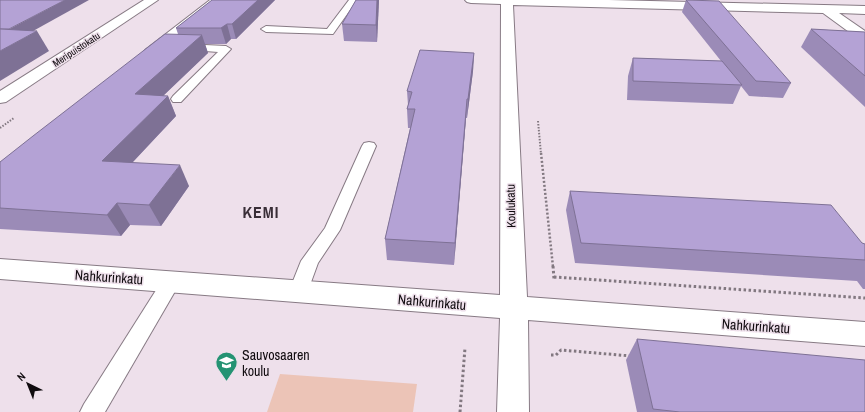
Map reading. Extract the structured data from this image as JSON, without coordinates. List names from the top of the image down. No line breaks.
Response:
{"streets":{"street":["Meripuistokatu","Koulukatu","Nahkurinkatu"]},"crossings":[["Koulukatu","Nahkurinkatu"]],"districts":["KEMI"],"places":{"school or university":["Sauvosaaren koulu"]},"north":"top left"}
